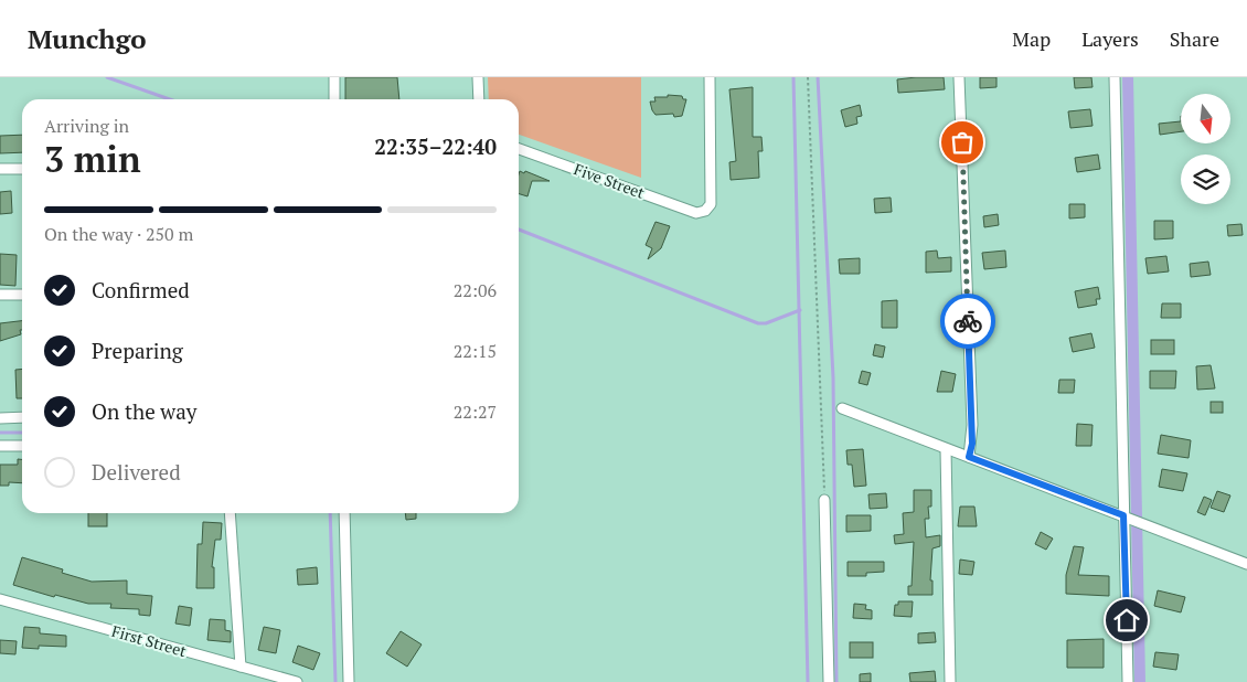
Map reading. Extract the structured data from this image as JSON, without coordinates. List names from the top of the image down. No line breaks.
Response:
{"streets":{"street":["Five Street","First Street"]},"north":"bottom","page":{"header":"Munchgo","nav":["Map","Layers","Share"],"heading":["3 min","Arriving in","22:35–22:40"],"bar":"On the way · 250 m","list":[["Confirmed","22:06"],["Preparing","22:15"],["On the way","22:27"],"Delivered"]}}
